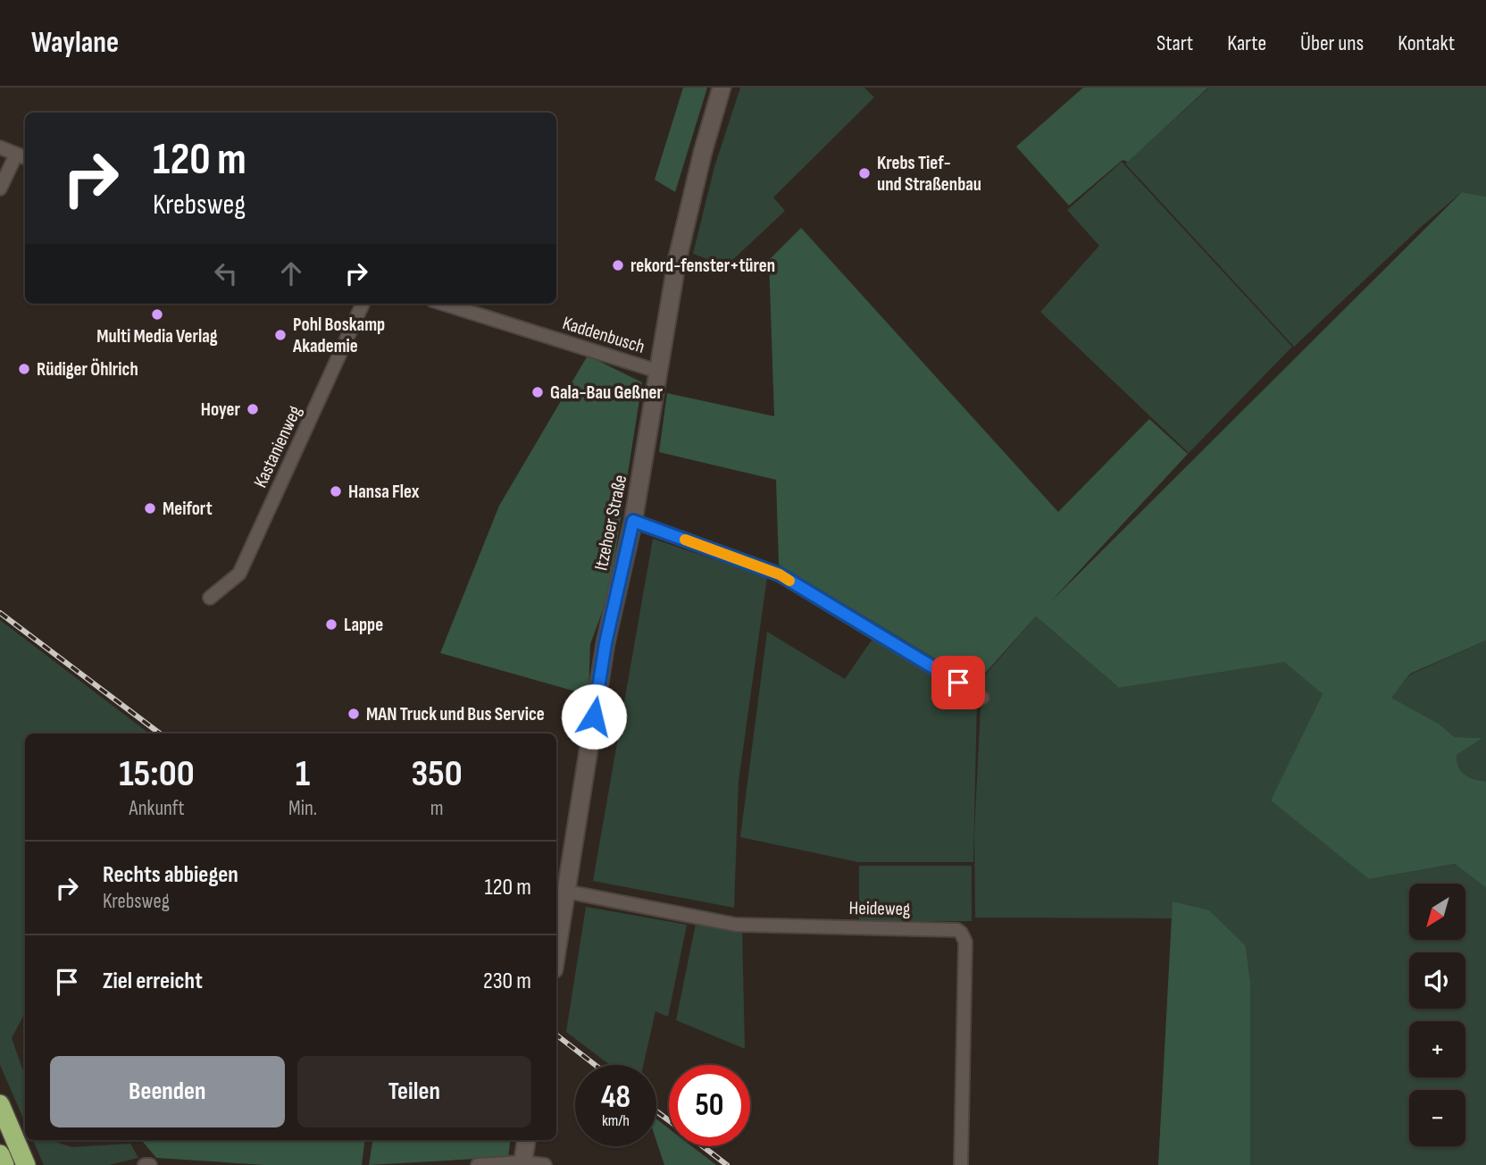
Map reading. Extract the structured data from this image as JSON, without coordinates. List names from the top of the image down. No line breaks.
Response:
{"streets":{"main road":["Itzehoer Straße"],"street":["Kaddenbusch","Kastanienweg","Heideweg"]},"crossings":[["Kaddenbusch","Itzehoer Straße"],["Itzehoer Straße","Heideweg"]],"places":["Krebs Tief- und Straßenbau","rekord-fenster+türen","Multi Media Verlag","Pohl Boskamp Akademie","Rüdiger Öhlrich","Gala-Bau Geßner","Hoyer","Hansa Flex","Meifort","Lappe","MAN Truck und Bus Service"],"north":"bottom left","page":{"header":"Waylane","nav":["Start","Karte","Über uns","Kontakt"],"turn":["120 m","Krebsweg"],"eta":["15:00","Ankunft","1","Min.","350","m"],"list":[{"name":"Rechts abbiegen","note":"Krebsweg","value":"120 m"},{"name":"Ziel erreicht","value":"230 m"}],"map_buttons":["+","−"],"buttons":["Beenden","Teilen"],"speed":"48 km/h","limit":"50"}}
